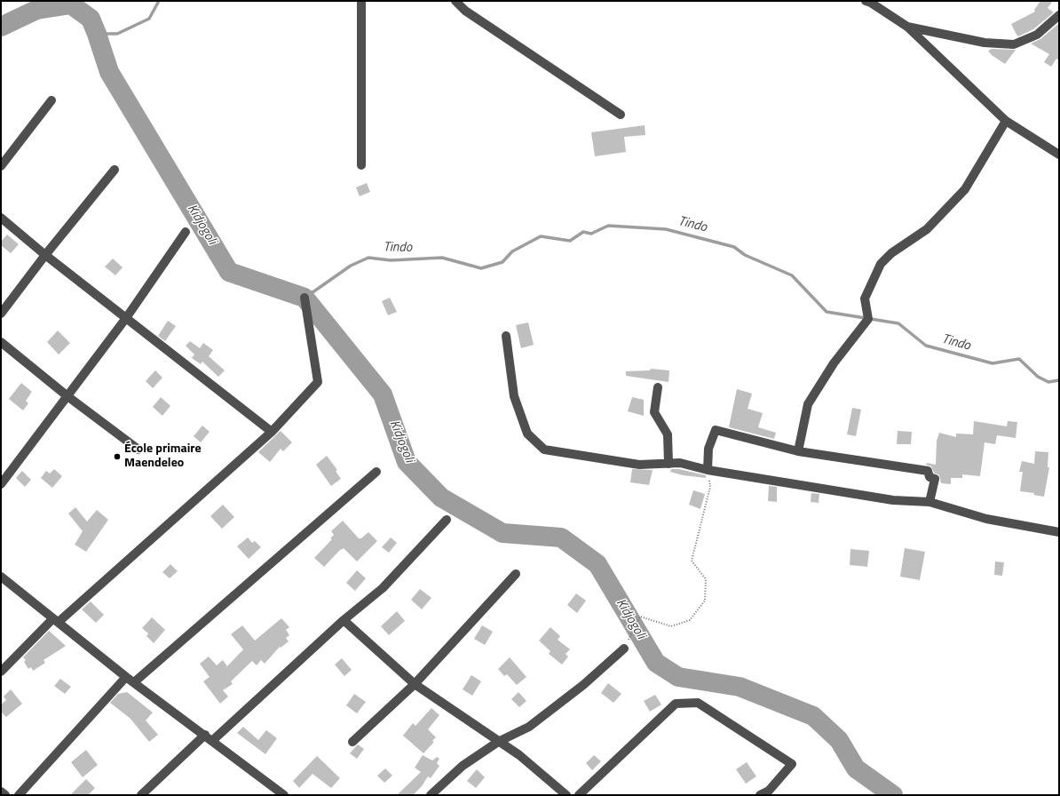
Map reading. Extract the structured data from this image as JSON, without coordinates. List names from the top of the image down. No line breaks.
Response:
{"water":["Kidjogoli","Tindo"],"places":["École primaire Maendeleo"]}
